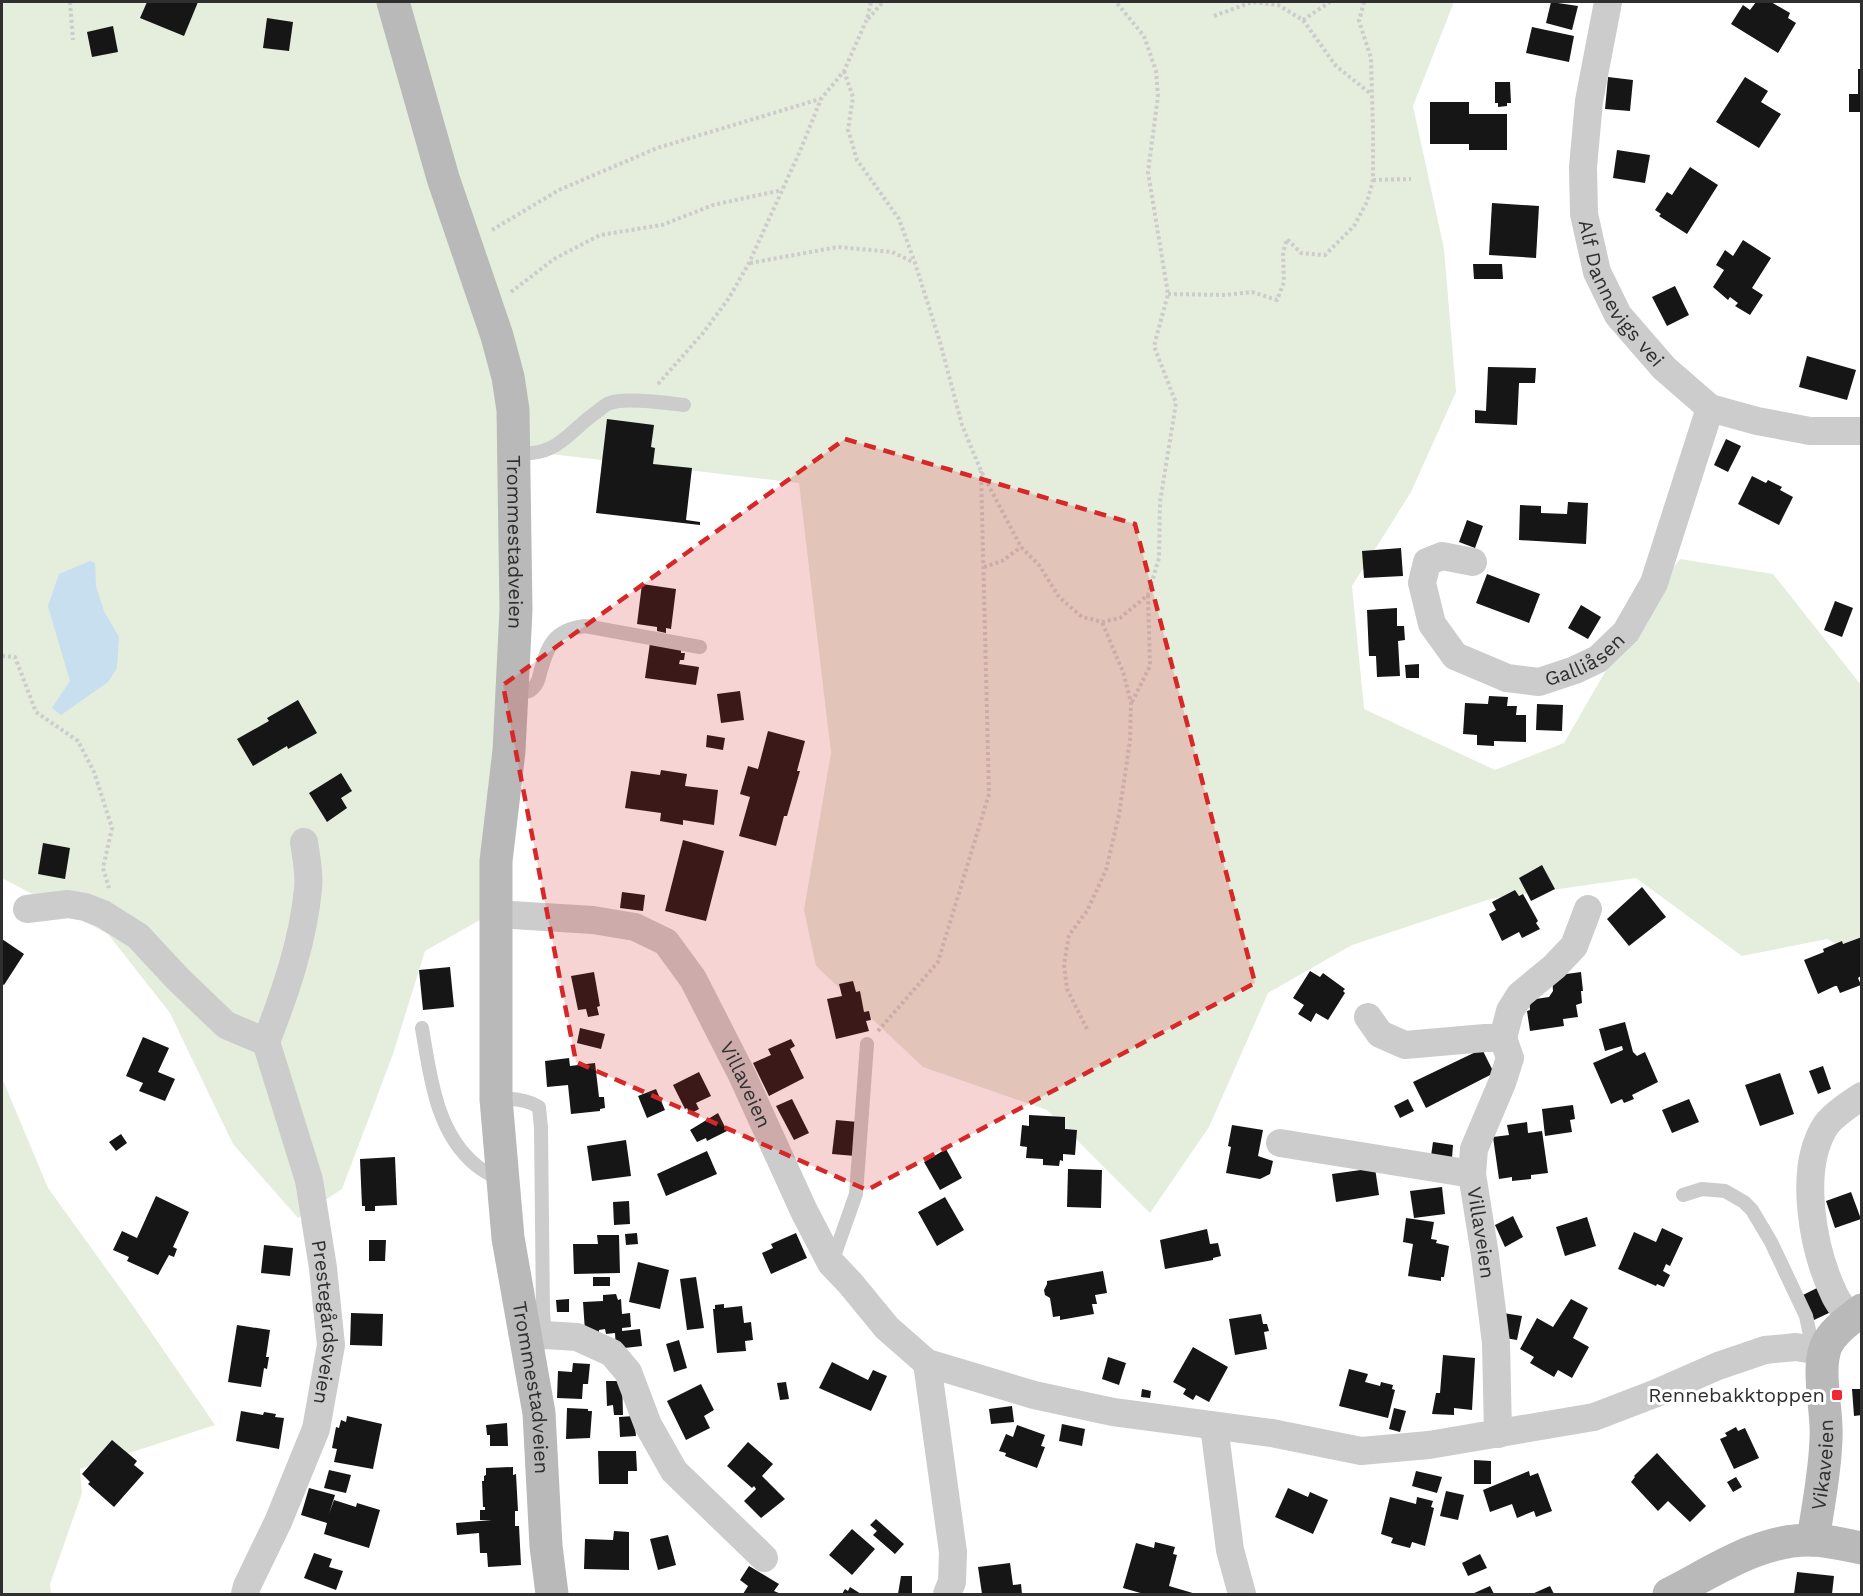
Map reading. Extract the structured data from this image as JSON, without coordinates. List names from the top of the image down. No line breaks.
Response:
{"streets":{"main road":["Trommestadveien","Vikaveien"],"street":["Alf Dannevigs vei","Galliåsen","Villaveien","Prestegårdsveien"]},"crossings":[["Alf Dannevigs vei","Galliåsen"],["Trommestadveien","Villaveien"],["Villaveien","Vikaveien"]],"places":{"transit":["Rennebakktoppen"]}}
